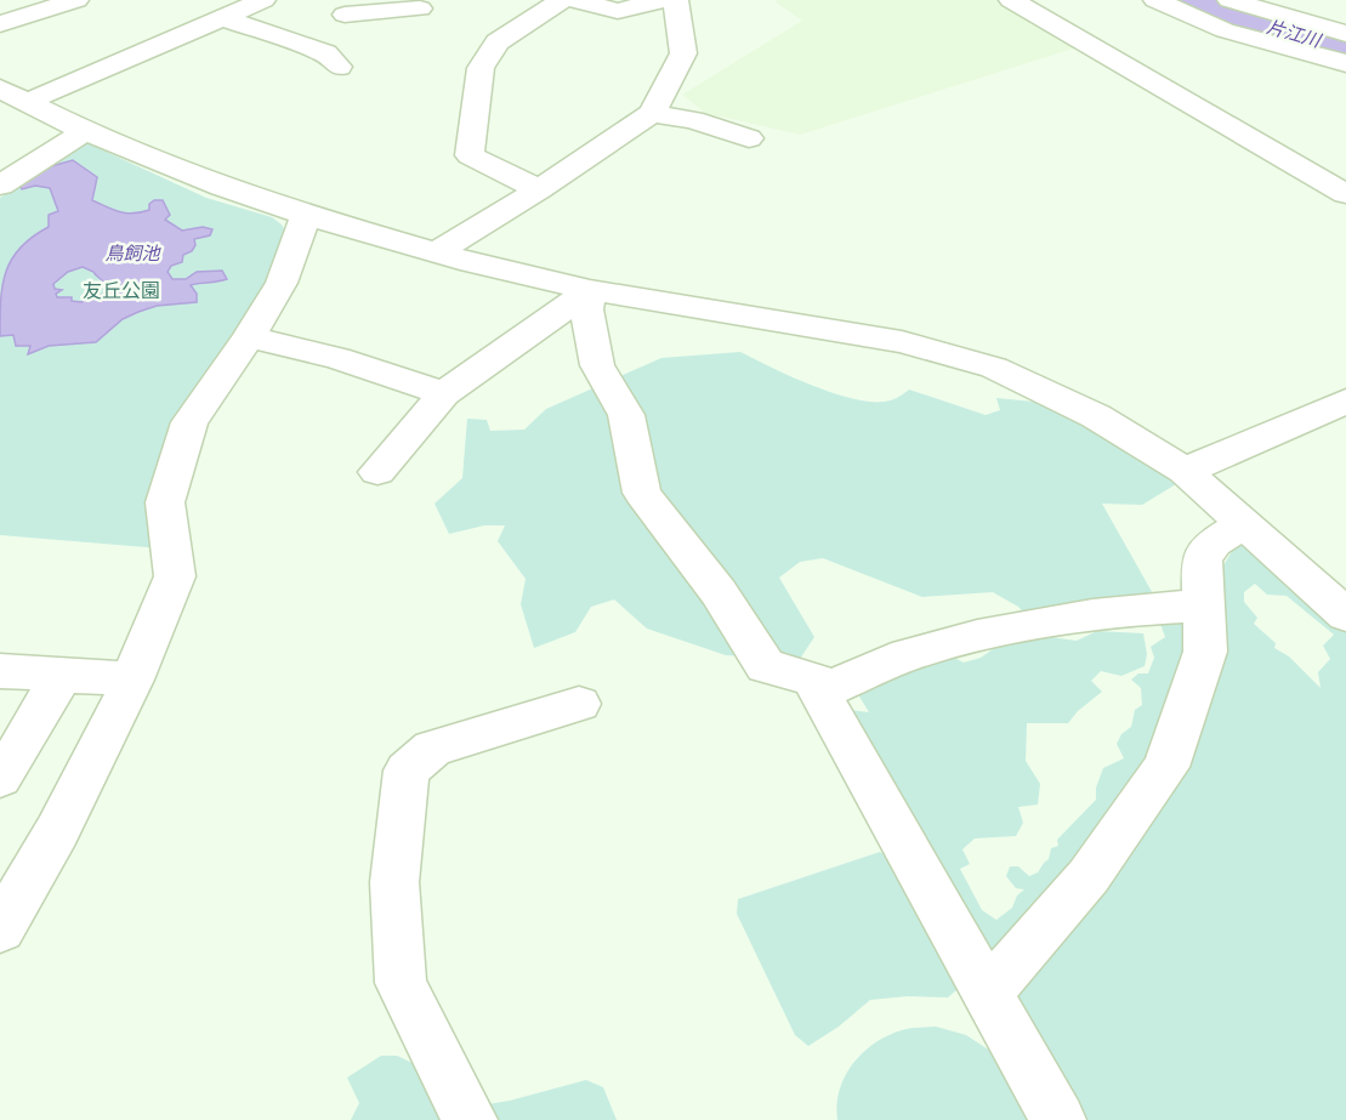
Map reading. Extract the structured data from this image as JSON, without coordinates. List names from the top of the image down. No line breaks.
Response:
{"water":["片江川","鳥飼池"],"parks":["友丘公園"]}
